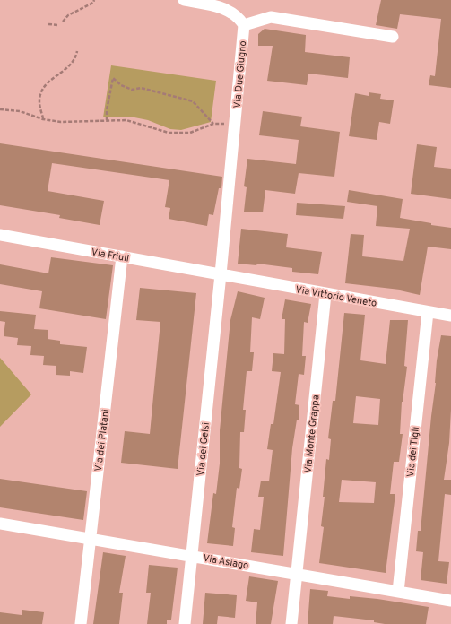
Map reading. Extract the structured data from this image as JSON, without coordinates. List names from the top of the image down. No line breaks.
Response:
{"streets":{"street":["Via Due Giugno","Via Friuli","Via Vittorio Veneto","Via Monte Grappa","Via dei Platani","Via dei Gelsi","Via dei Tigli","Via Asiago"]},"crossings":[["Via Due Giugno","Via Friuli"],["Via Due Giugno","Via Vittorio Veneto"],["Via Due Giugno","Via dei Gelsi"],["Via Friuli","Via Vittorio Veneto"],["Via Friuli","Via dei Platani"],["Via Friuli","Via dei Gelsi"],["Via Vittorio Veneto","Via Monte Grappa"],["Via Vittorio Veneto","Via dei Gelsi"],["Via Vittorio Veneto","Via dei Tigli"],["Via Monte Grappa","Via Asiago"],["Via dei Platani","Via Asiago"],["Via dei Gelsi","Via Asiago"],["Via dei Tigli","Via Asiago"]]}
